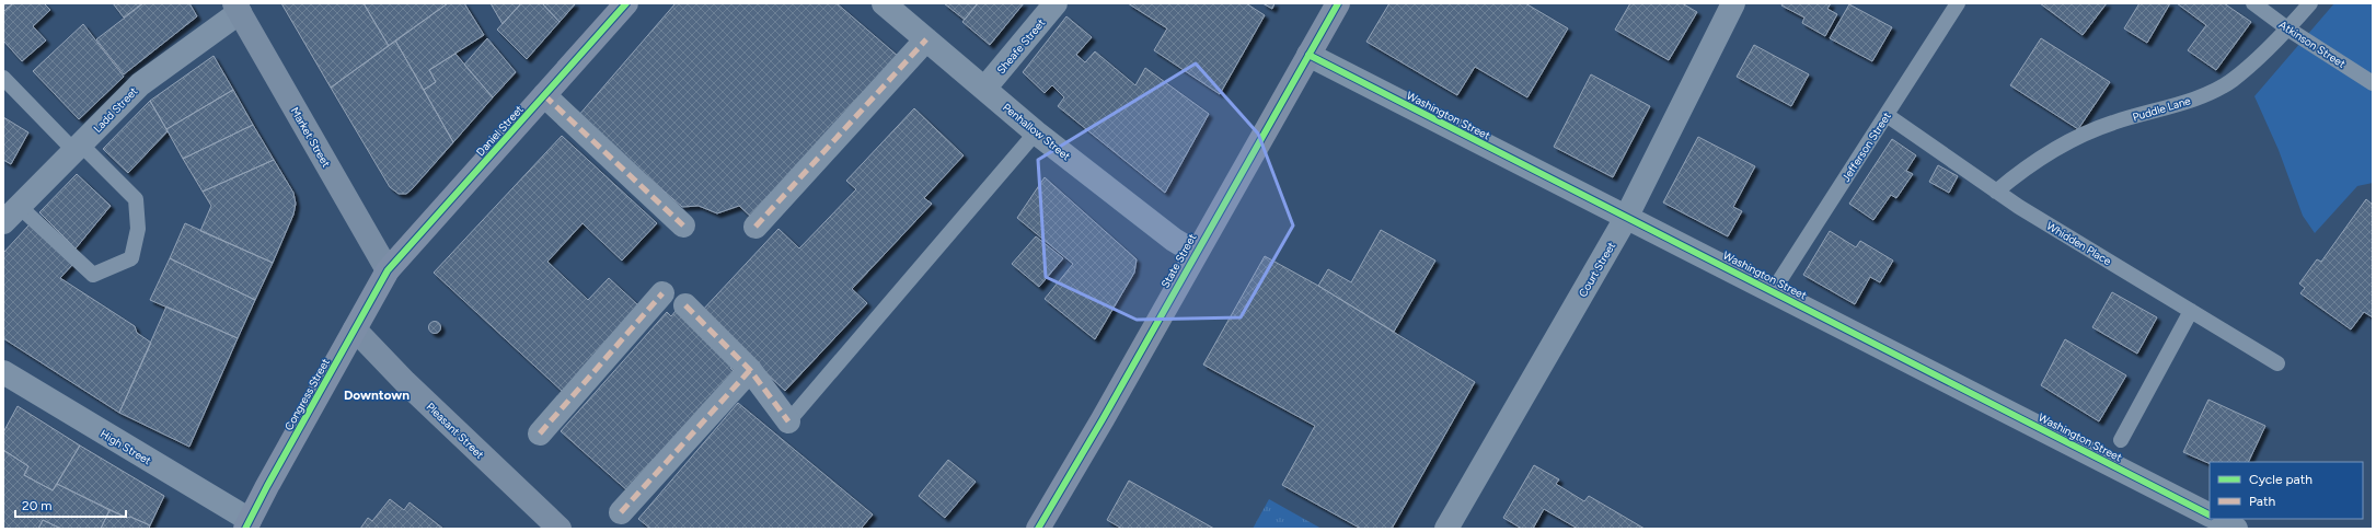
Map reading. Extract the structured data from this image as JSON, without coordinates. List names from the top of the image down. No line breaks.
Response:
{"streets":{"main road":["Daniel Street","Market Street","State Street","Congress Street","Pleasant Street"],"street":["Sheafe Street","Ladd Street","Washington Street","Penhallow Street","Court Street","High Street"],"lane":["Atkinson Street","Puddle Lane","Jefferson Street","Whidden Place"]},"crossings":[["Atkinson Street","Puddle Lane"],["Sheafe Street","Penhallow Street"],["Puddle Lane","Whidden Place"],["Ladd Street","Market Street"],["Washington Street","Jefferson Street"],["Washington Street","State Street"],["Washington Street","Court Street"],["Daniel Street","Market Street"],["Daniel Street","Congress Street"],["Penhallow Street","State Street"],["Market Street","Congress Street"],["Jefferson Street","Whidden Place"],["Congress Street","Pleasant Street"],["Congress Street","High Street"]],"districts":["Downtown"],"legend":["Cycle path","Path"],"scale_bar":"20 m"}
